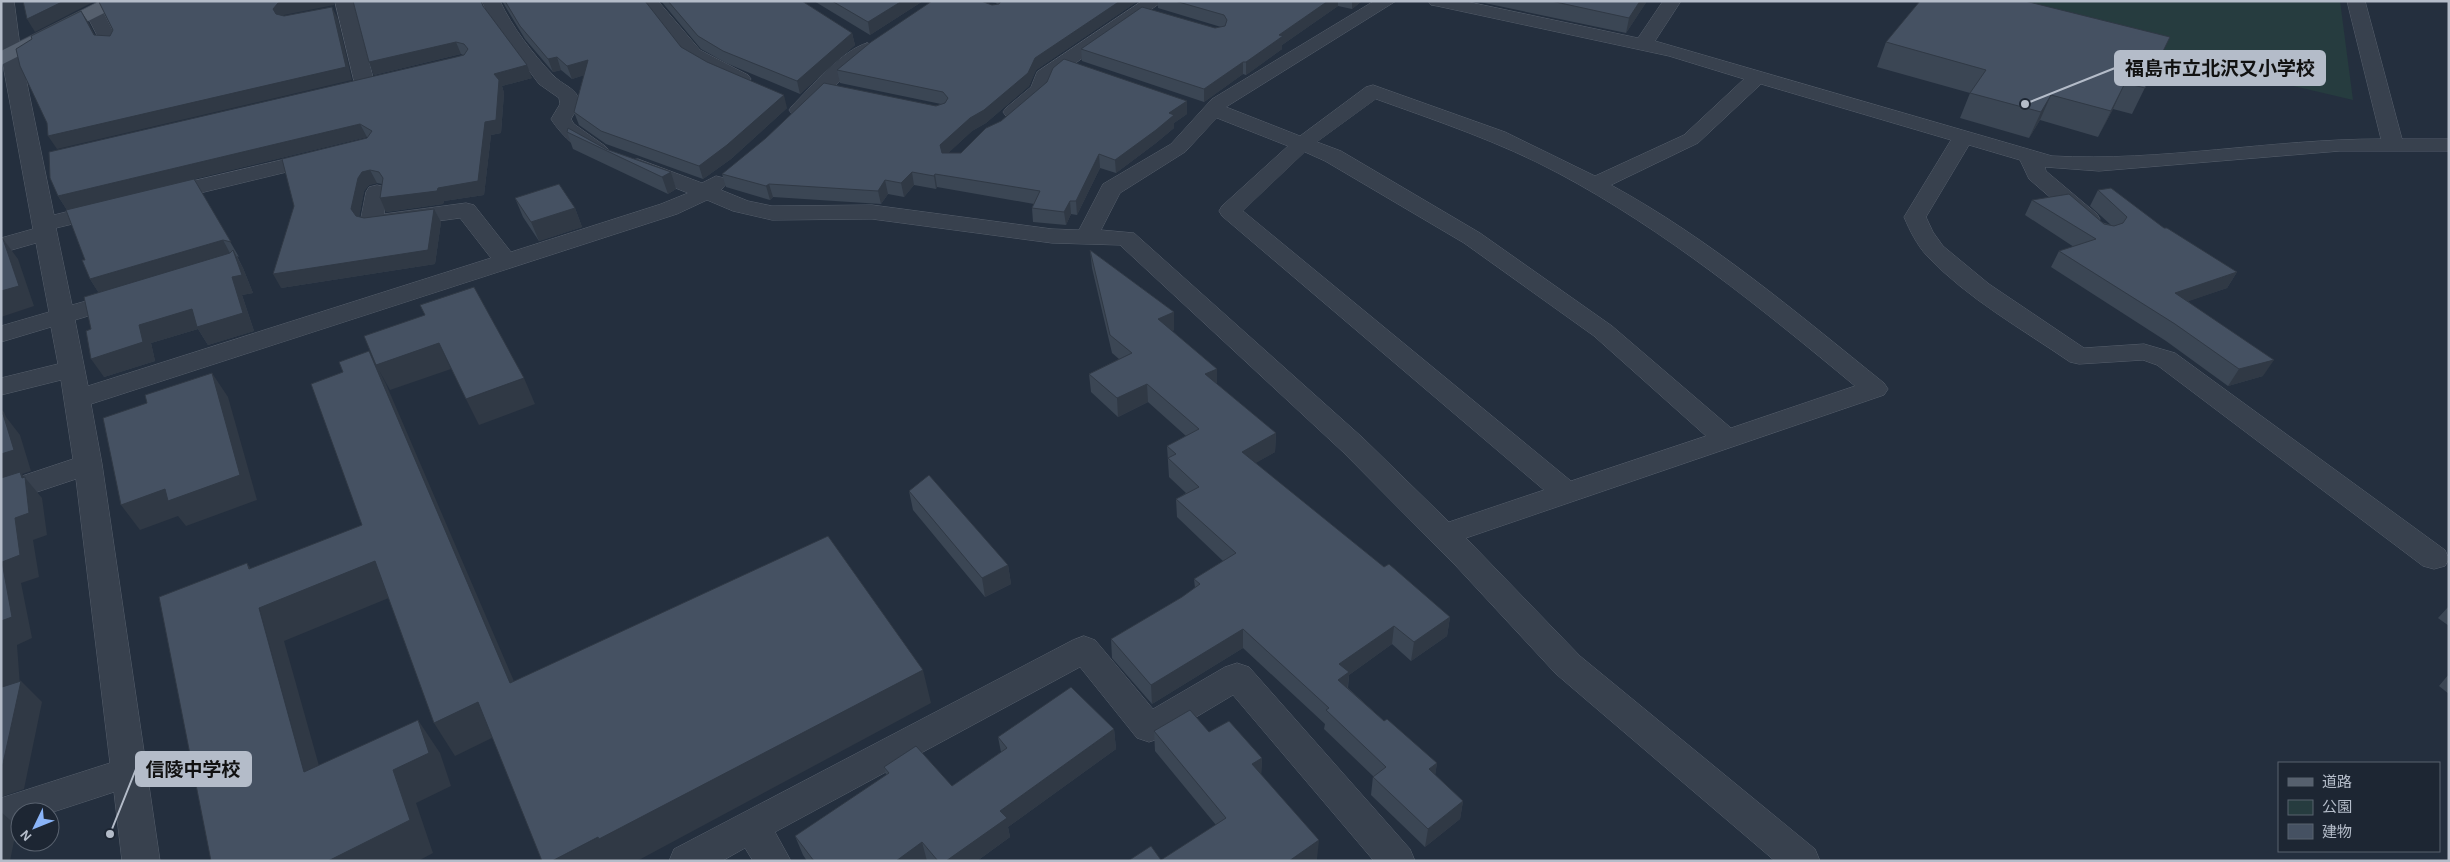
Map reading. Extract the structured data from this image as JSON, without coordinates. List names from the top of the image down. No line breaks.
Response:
{"places":["福島市立北沢又小学校","信陵中学校"],"legend":["道路","公園","建物"],"north":"bottom left"}
